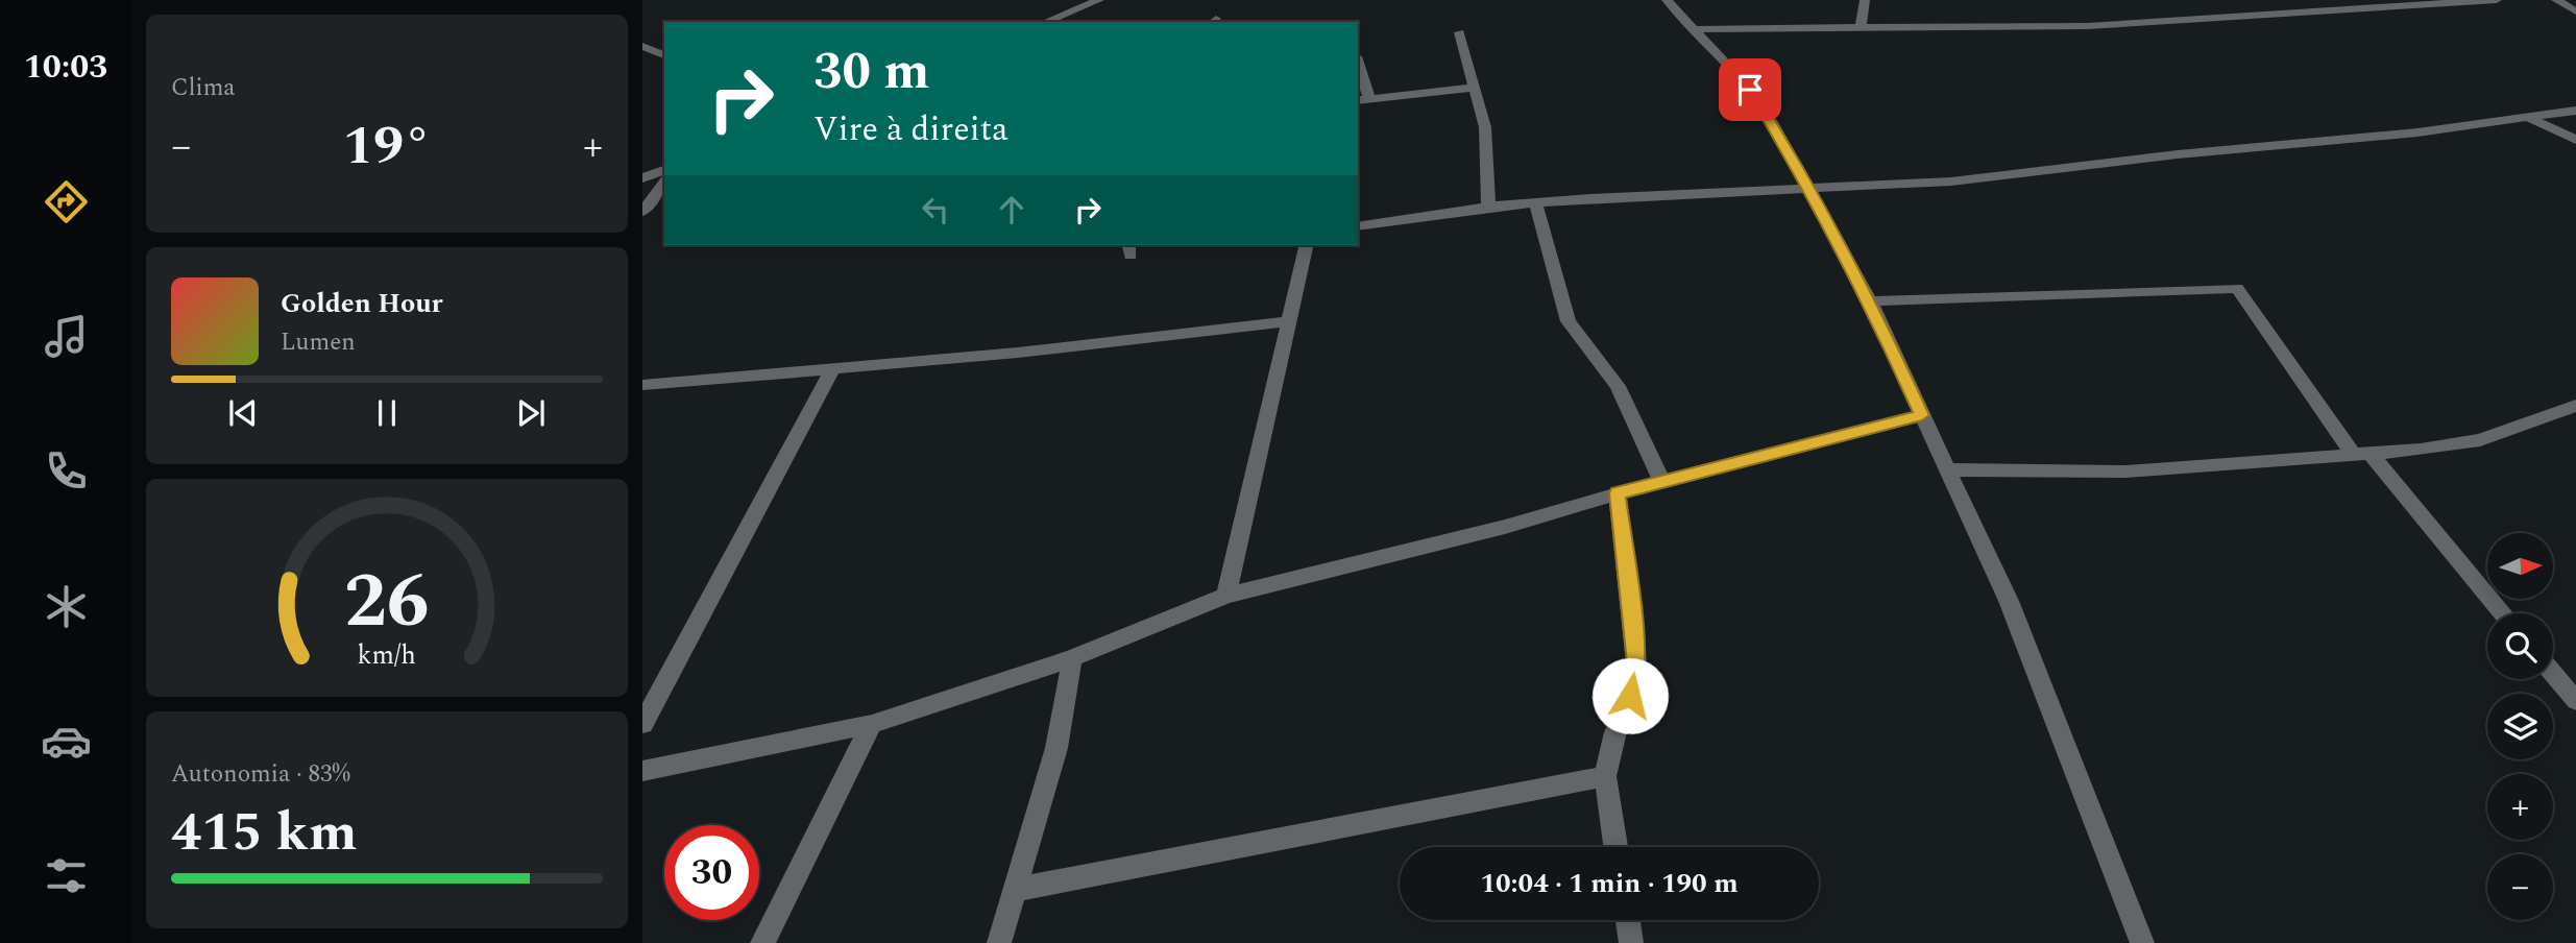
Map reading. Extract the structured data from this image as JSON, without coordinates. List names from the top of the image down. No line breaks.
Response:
{"north":"right","page":{"tabs":"10:03","tile":["Clima",["Autonomia · 83%","415 km"]],"turn":["30 m","Vire à direita"],"heat":["−","19°","+"],"song":["Golden Hour","Lumen"],"map_buttons":["+","−"],"limit":"30","trip":"10:04 · 1 min · 190 m","gauge":["26","km/h"]}}
